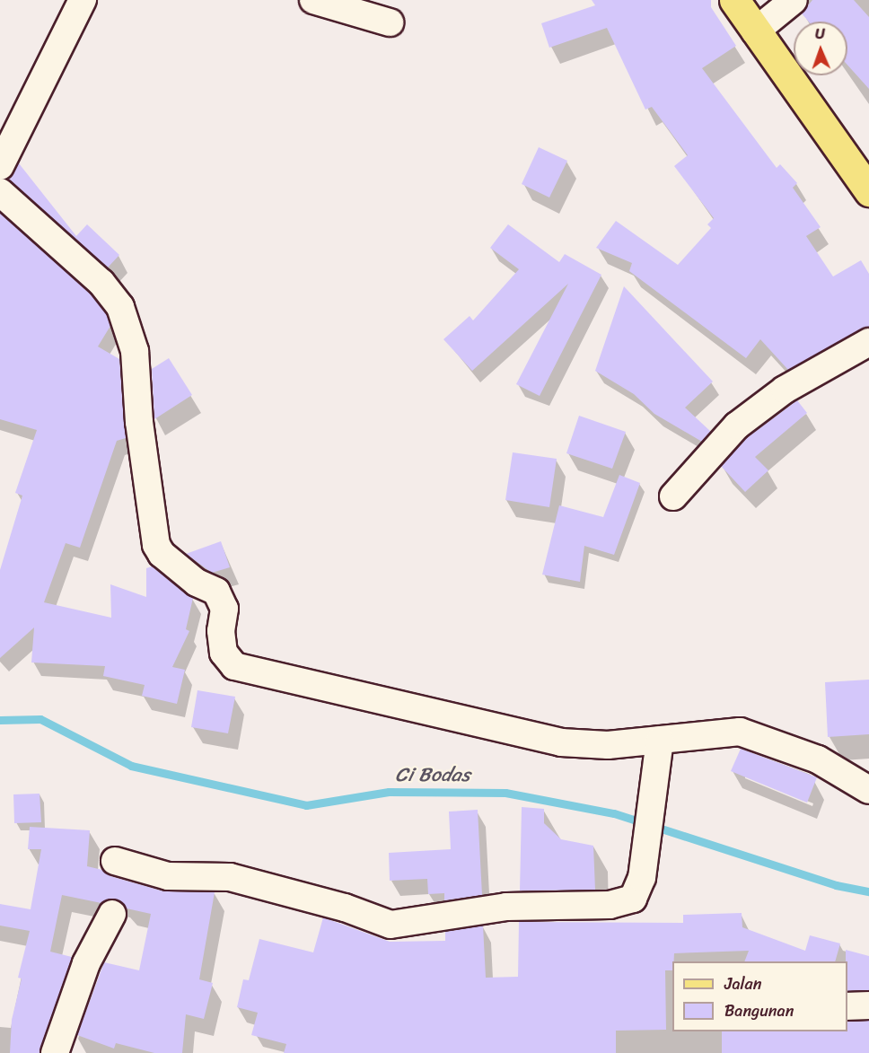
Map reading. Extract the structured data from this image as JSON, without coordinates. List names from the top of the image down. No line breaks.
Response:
{"water":["Ci Bodas"],"legend":["Jalan","Bangunan"],"north":"top"}
